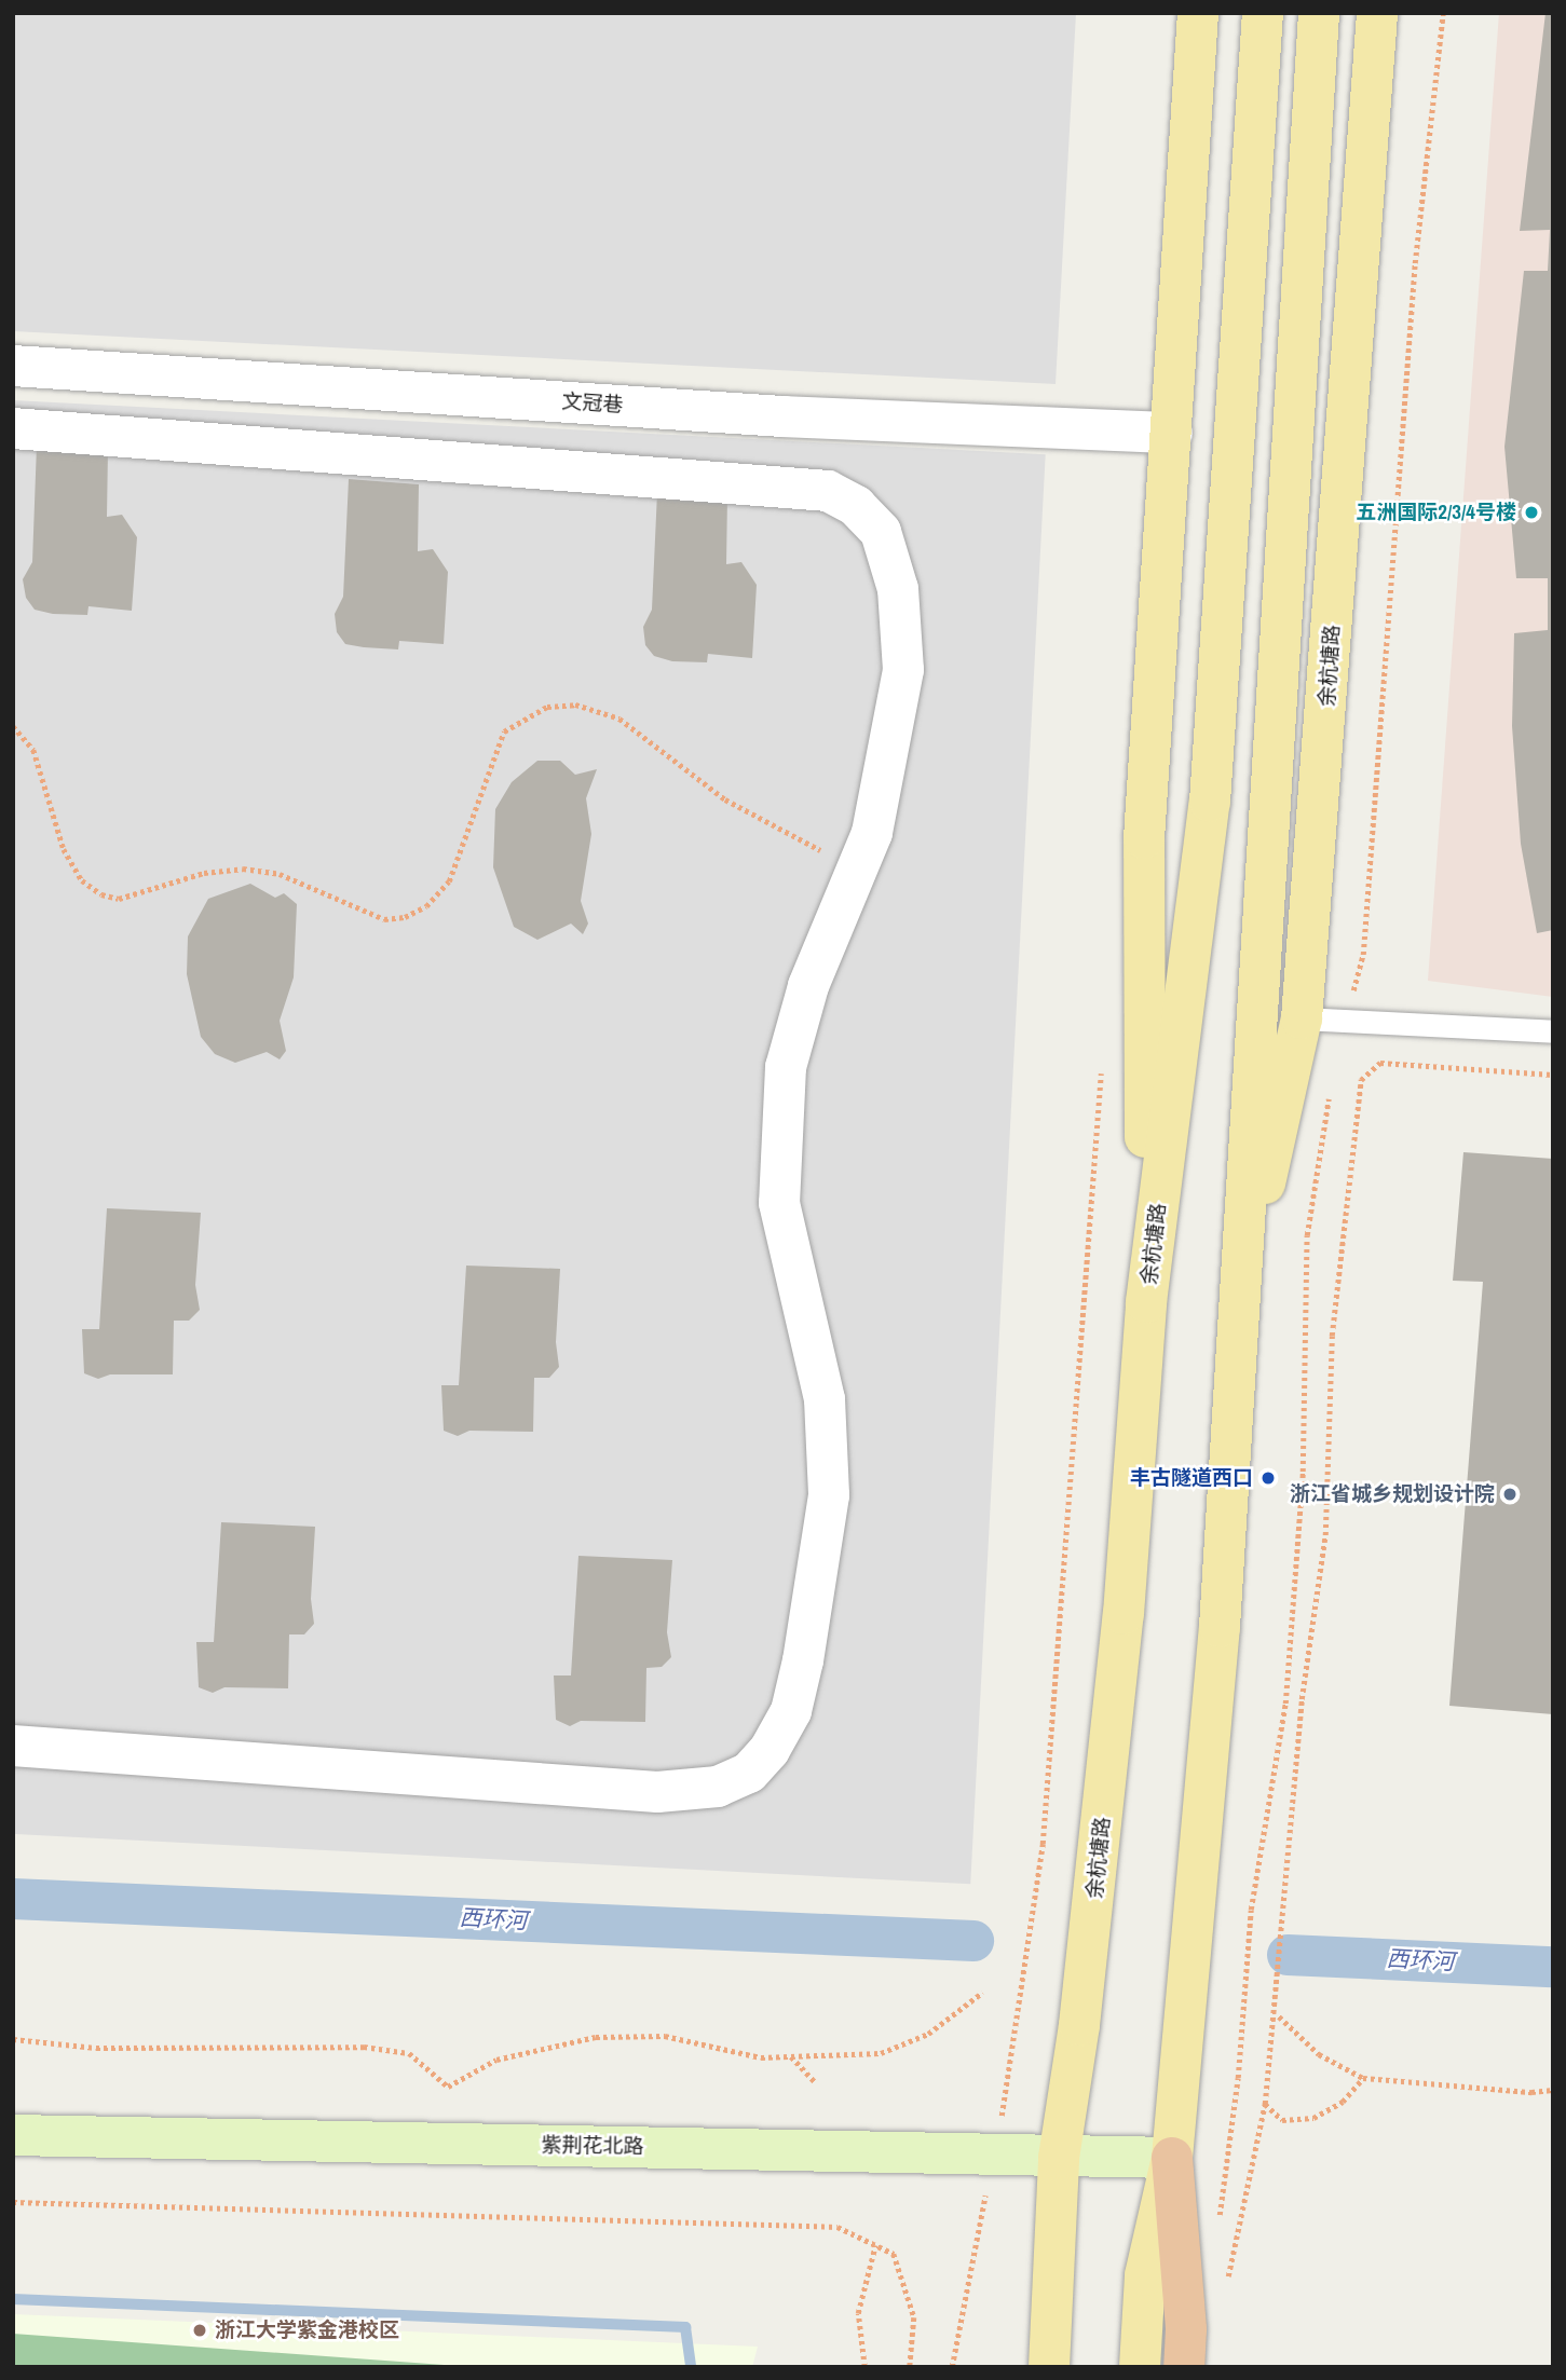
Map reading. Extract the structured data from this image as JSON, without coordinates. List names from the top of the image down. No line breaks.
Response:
{"streets":{"main road":["余杭塘路","紫荆花北路"],"street":["文冠巷"]},"crossings":[["文冠巷","余杭塘路"],["余杭塘路","紫荆花北路"]],"water":["西环河"],"places":["五洲国际2/3/4号楼","丰古隧道西口","浙江省城乡规划设计院","浙江大学紫金港校区"]}
